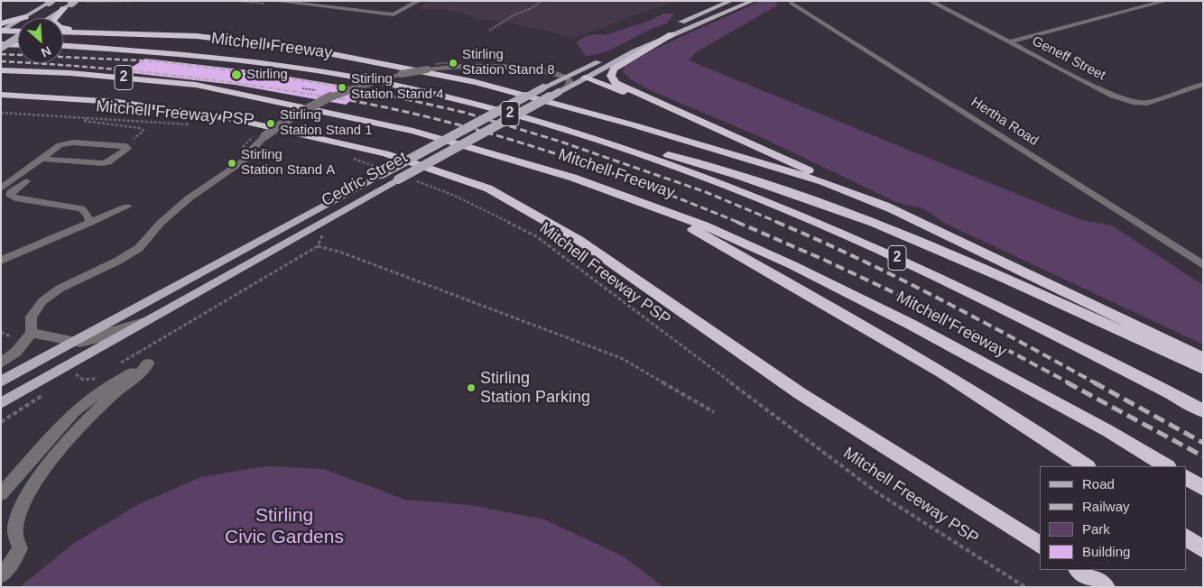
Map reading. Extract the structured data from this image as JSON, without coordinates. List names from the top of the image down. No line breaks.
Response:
{"streets":{"highway":["Mitchell Freeway","2"],"main road":["Cedric Street"],"street":["Geneff Street","Hertha Road"],"path":["Mitchell Freeway PSP"]},"parks":["Stirling Civic Gardens"],"places":["Stirling Station Stand 8","Stirling","Stirling Station Stand 4","Stirling Station Stand 1","Stirling Station Stand A","Stirling Station Parking"],"legend":["Road","Railway","Park","Building"],"north":"bottom right"}
